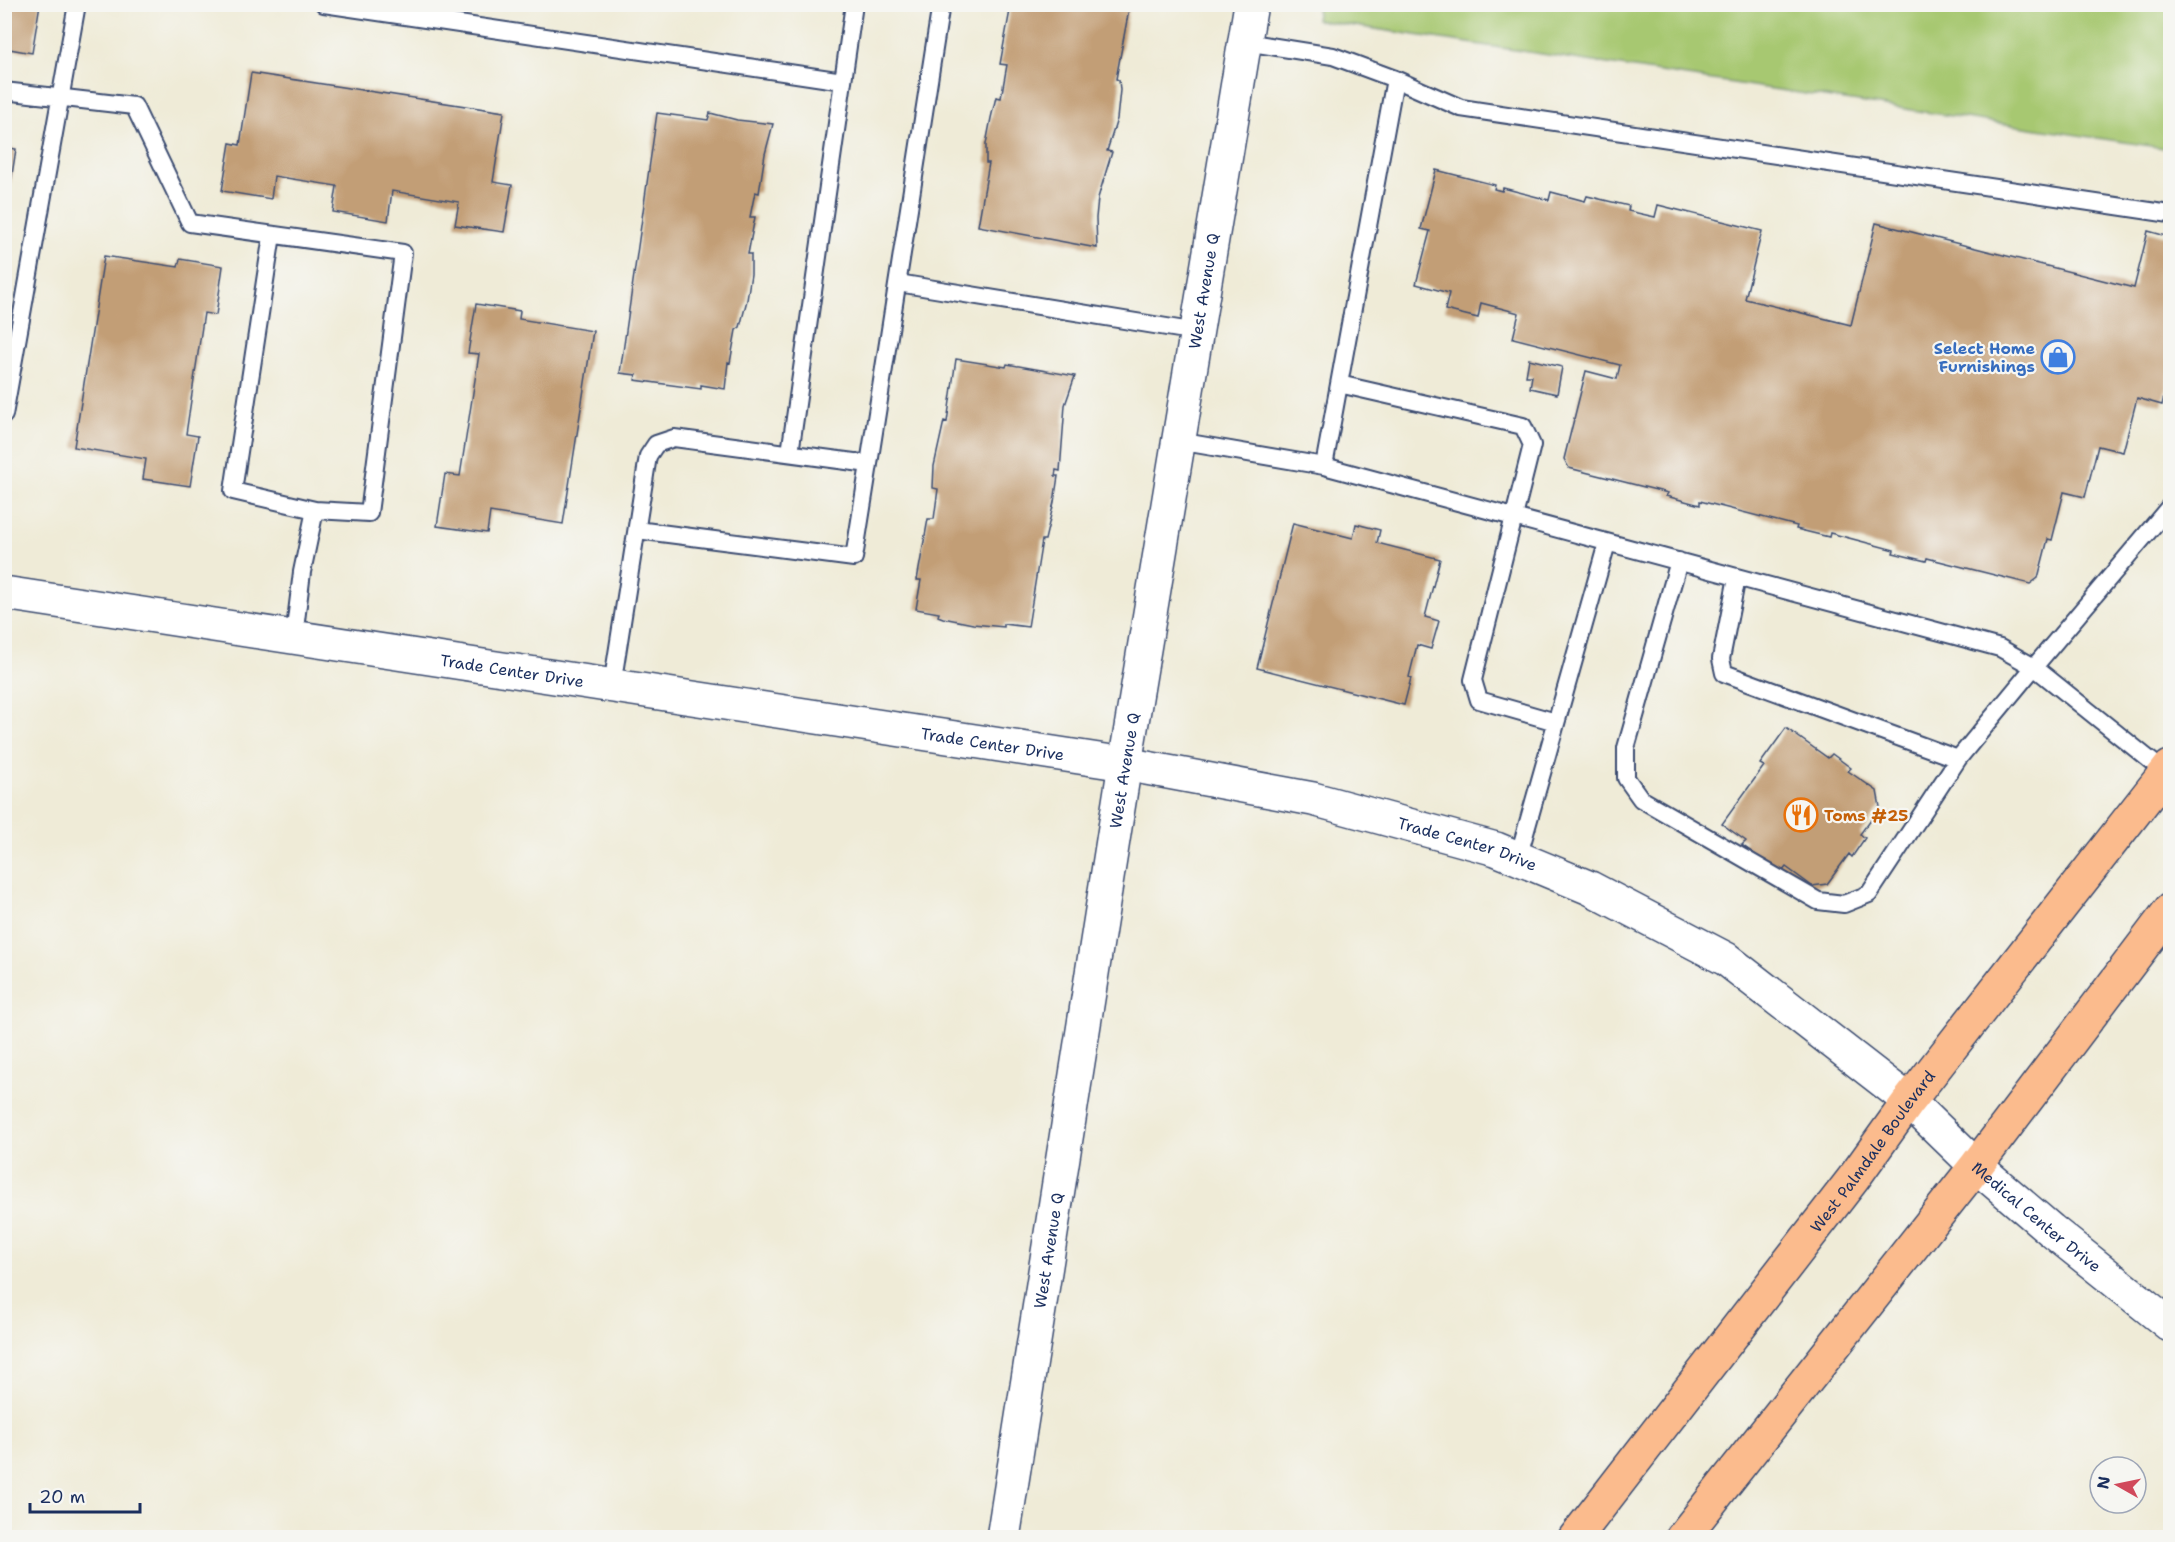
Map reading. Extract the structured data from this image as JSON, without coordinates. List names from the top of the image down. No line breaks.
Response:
{"streets":{"main road":["West Palmdale Boulevard"],"street":["West Avenue Q","Trade Center Drive","Medical Center Drive"]},"crossings":[["West Avenue Q","Trade Center Drive"],["Trade Center Drive","West Palmdale Boulevard"],["Trade Center Drive","Medical Center Drive"],["West Palmdale Boulevard","Medical Center Drive"]],"places":{"shop":["Select Home Furnishings"],"restaurant":["Toms #25"]},"scale_bar":"20 m","north":"left"}
